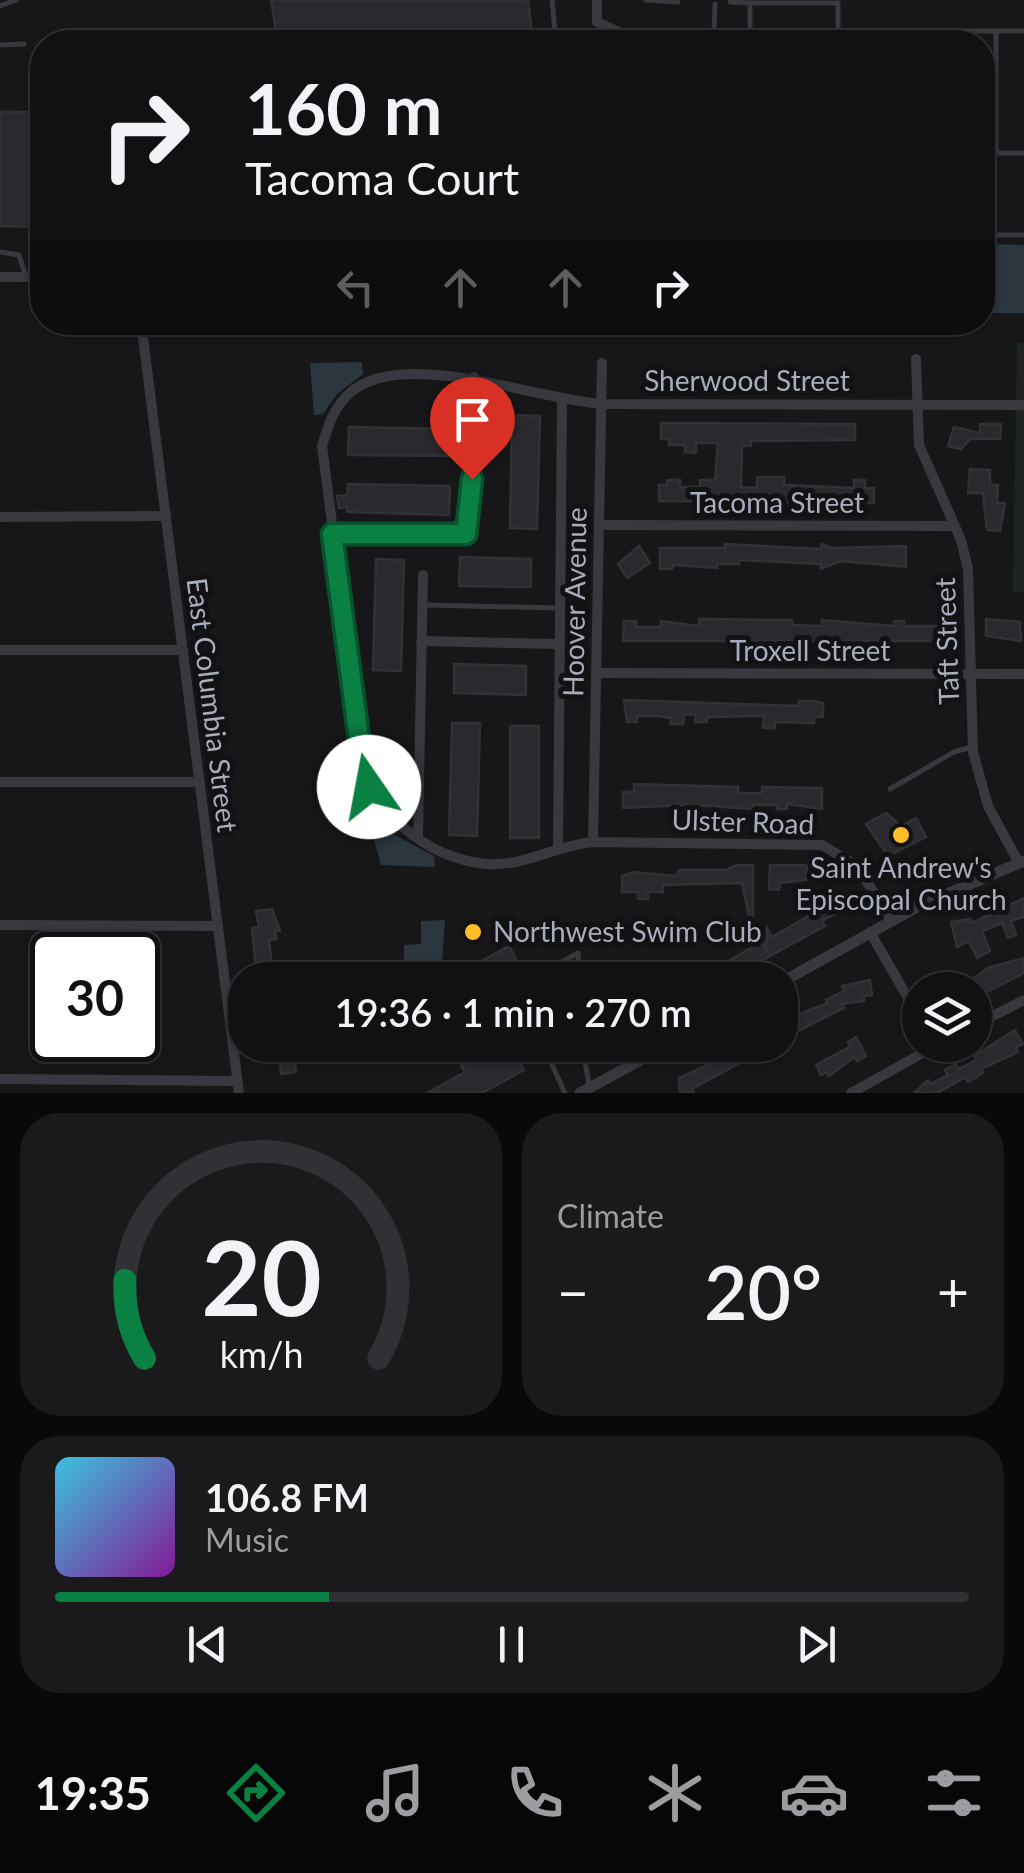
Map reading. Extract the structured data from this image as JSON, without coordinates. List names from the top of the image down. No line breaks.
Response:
{"streets":{"street":["Sherwood Street","Tacoma Street","Hoover Avenue","Taft Street","Troxell Street","East Columbia Street","Ulster Road"]},"crossings":[["Sherwood Street","Hoover Avenue"],["Sherwood Street","Taft Street"],["Sherwood Street","Ulster Road"],["Tacoma Street","Hoover Avenue"],["Tacoma Street","Taft Street"],["Hoover Avenue","Troxell Street"],["Hoover Avenue","Ulster Road"],["Taft Street","Troxell Street"]],"places":["Saint Andrew's Episcopal Church","Northwest Swim Club"],"page":{"turn":["160 m","Tacoma Court"],"limit":"30","trip":"19:36 · 1 min · 270 m","tile":"Climate","heat":["−","20°","+"],"song":["106.8 FM","Music"],"tabs":"19:35","gauge":["20","km/h"]}}
